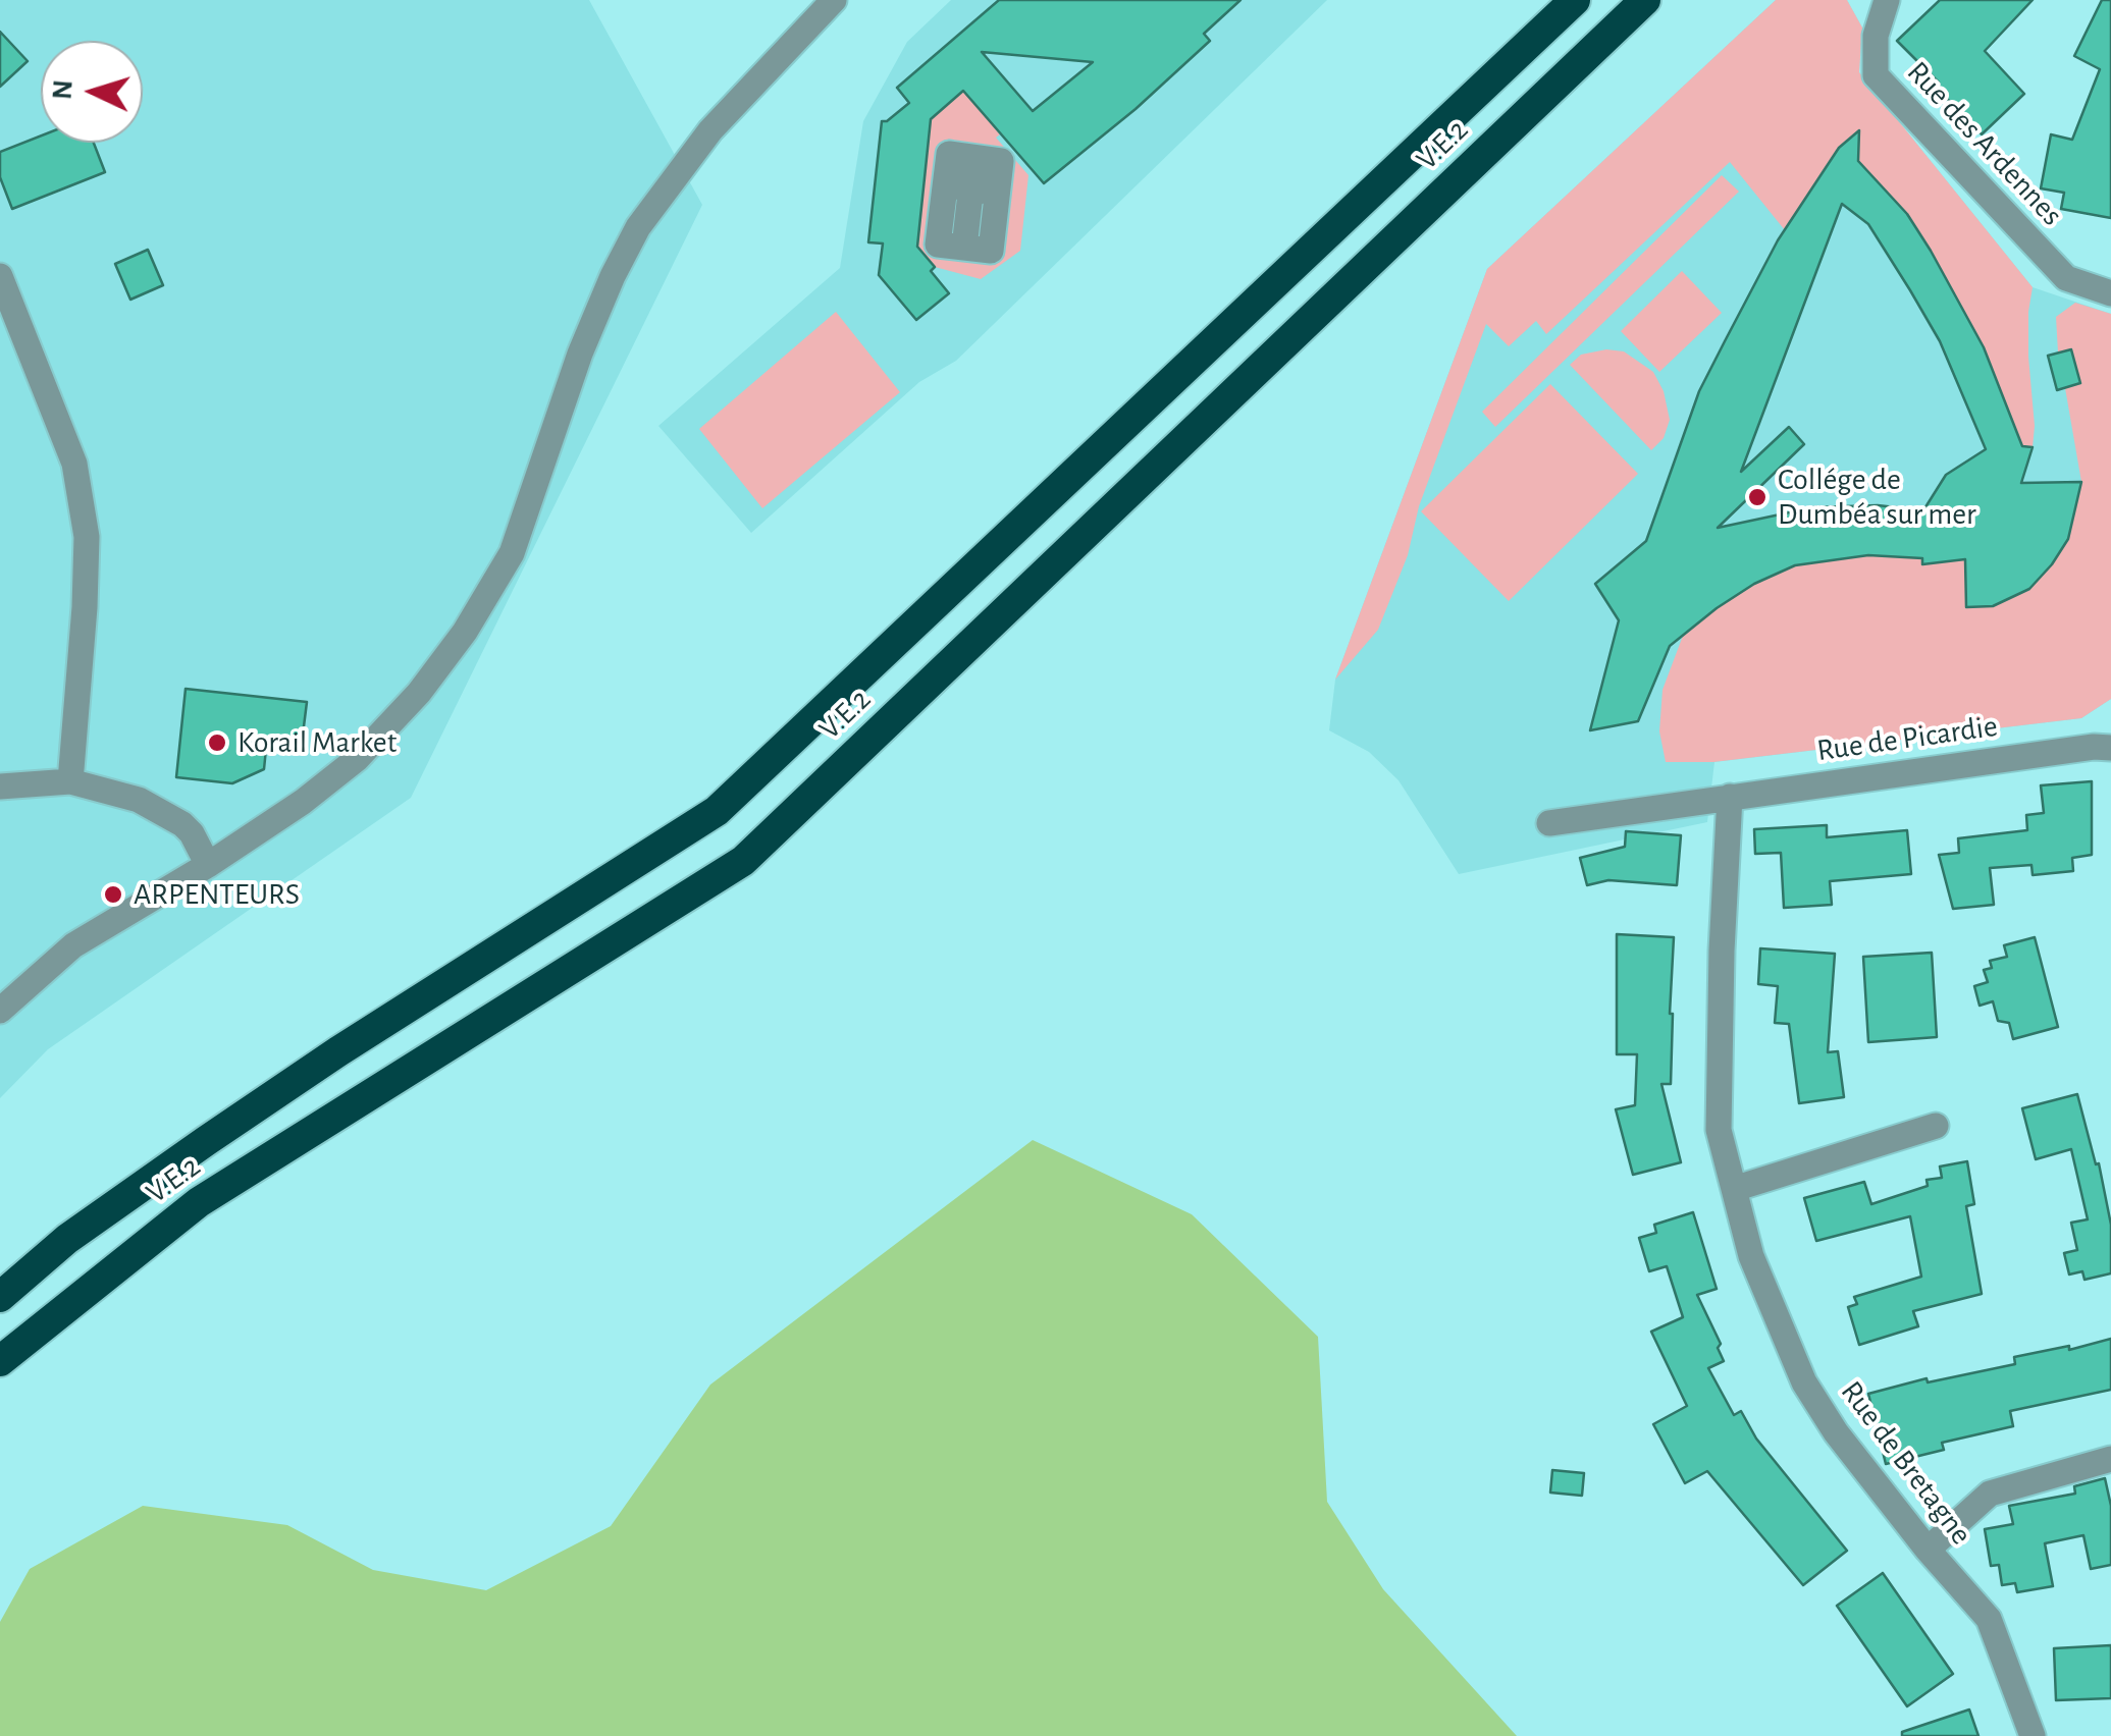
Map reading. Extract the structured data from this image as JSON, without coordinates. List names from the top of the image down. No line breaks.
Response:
{"streets":{"highway":["V.E.2"],"street":["Rue des Ardennes","Rue de Picardie","Rue de Bretagne"]},"crossings":[["Rue de Picardie","Rue de Bretagne"]],"places":["Collége de Dumbéa sur mer","Korail Market","ARPENTEURS"],"north":"left"}
